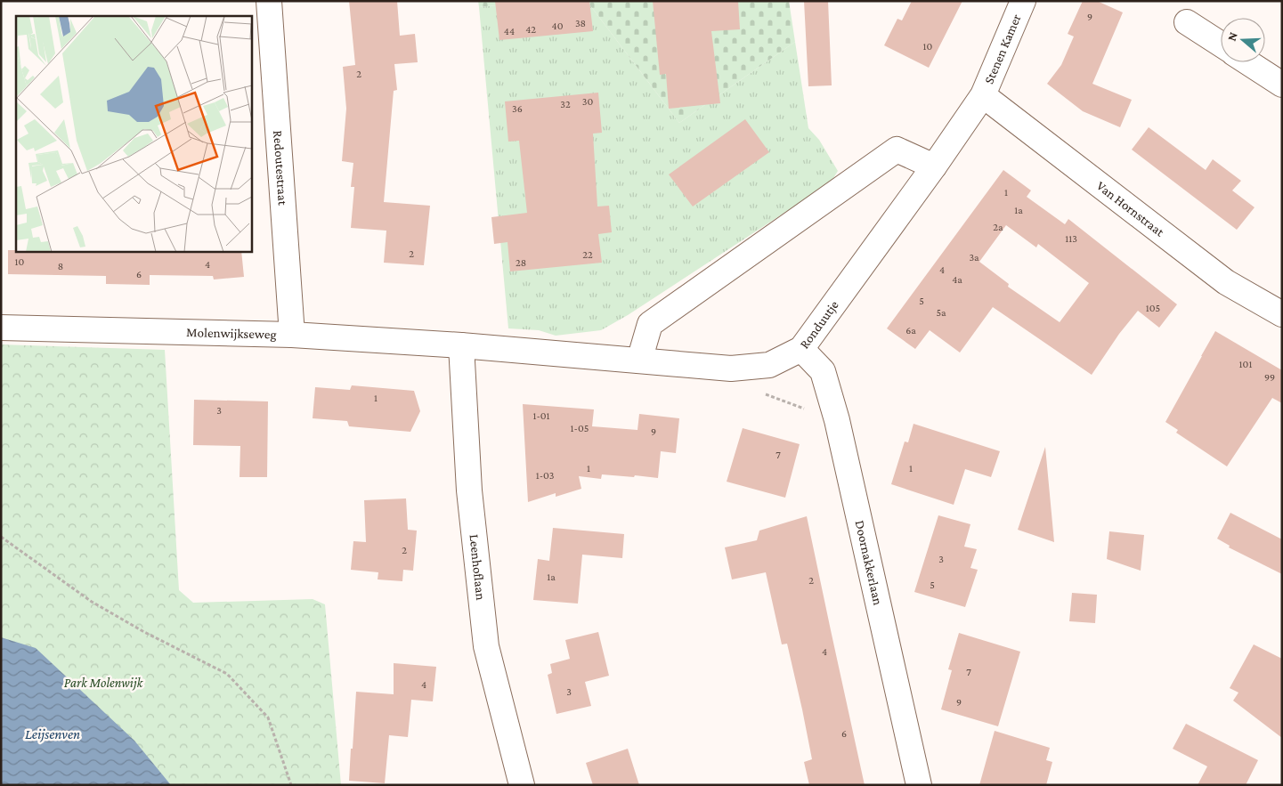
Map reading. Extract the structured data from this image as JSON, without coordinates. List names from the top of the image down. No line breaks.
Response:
{"streets":{"street":["Stenen Kamer","Redoutestraat","Van Hornstraat","Ronduutje","Molenwijkseweg","Doornakkerlaan","Leenhoflaan"]},"crossings":[["Stenen Kamer","Van Hornstraat"],["Stenen Kamer","Ronduutje"],["Redoutestraat","Molenwijkseweg"],["Van Hornstraat","Ronduutje"],["Ronduutje","Molenwijkseweg"],["Ronduutje","Doornakkerlaan"],["Ronduutje","Leenhoflaan"],["Molenwijkseweg","Leenhoflaan"]],"water":["Leijsenven"],"parks":["Park Molenwijk"],"house_numbers":["9","38","40","42","44","10","2","30","32","36","1","1a","2a","113","2","22","3a","10","28","4","8","4","6","4a","5","105","5a","6a","101","99","1","3","1-01","1-05","9","7","1","1","1-03","2","3","1a","2","5","4","7","4","3","9","6"],"north":"left"}
